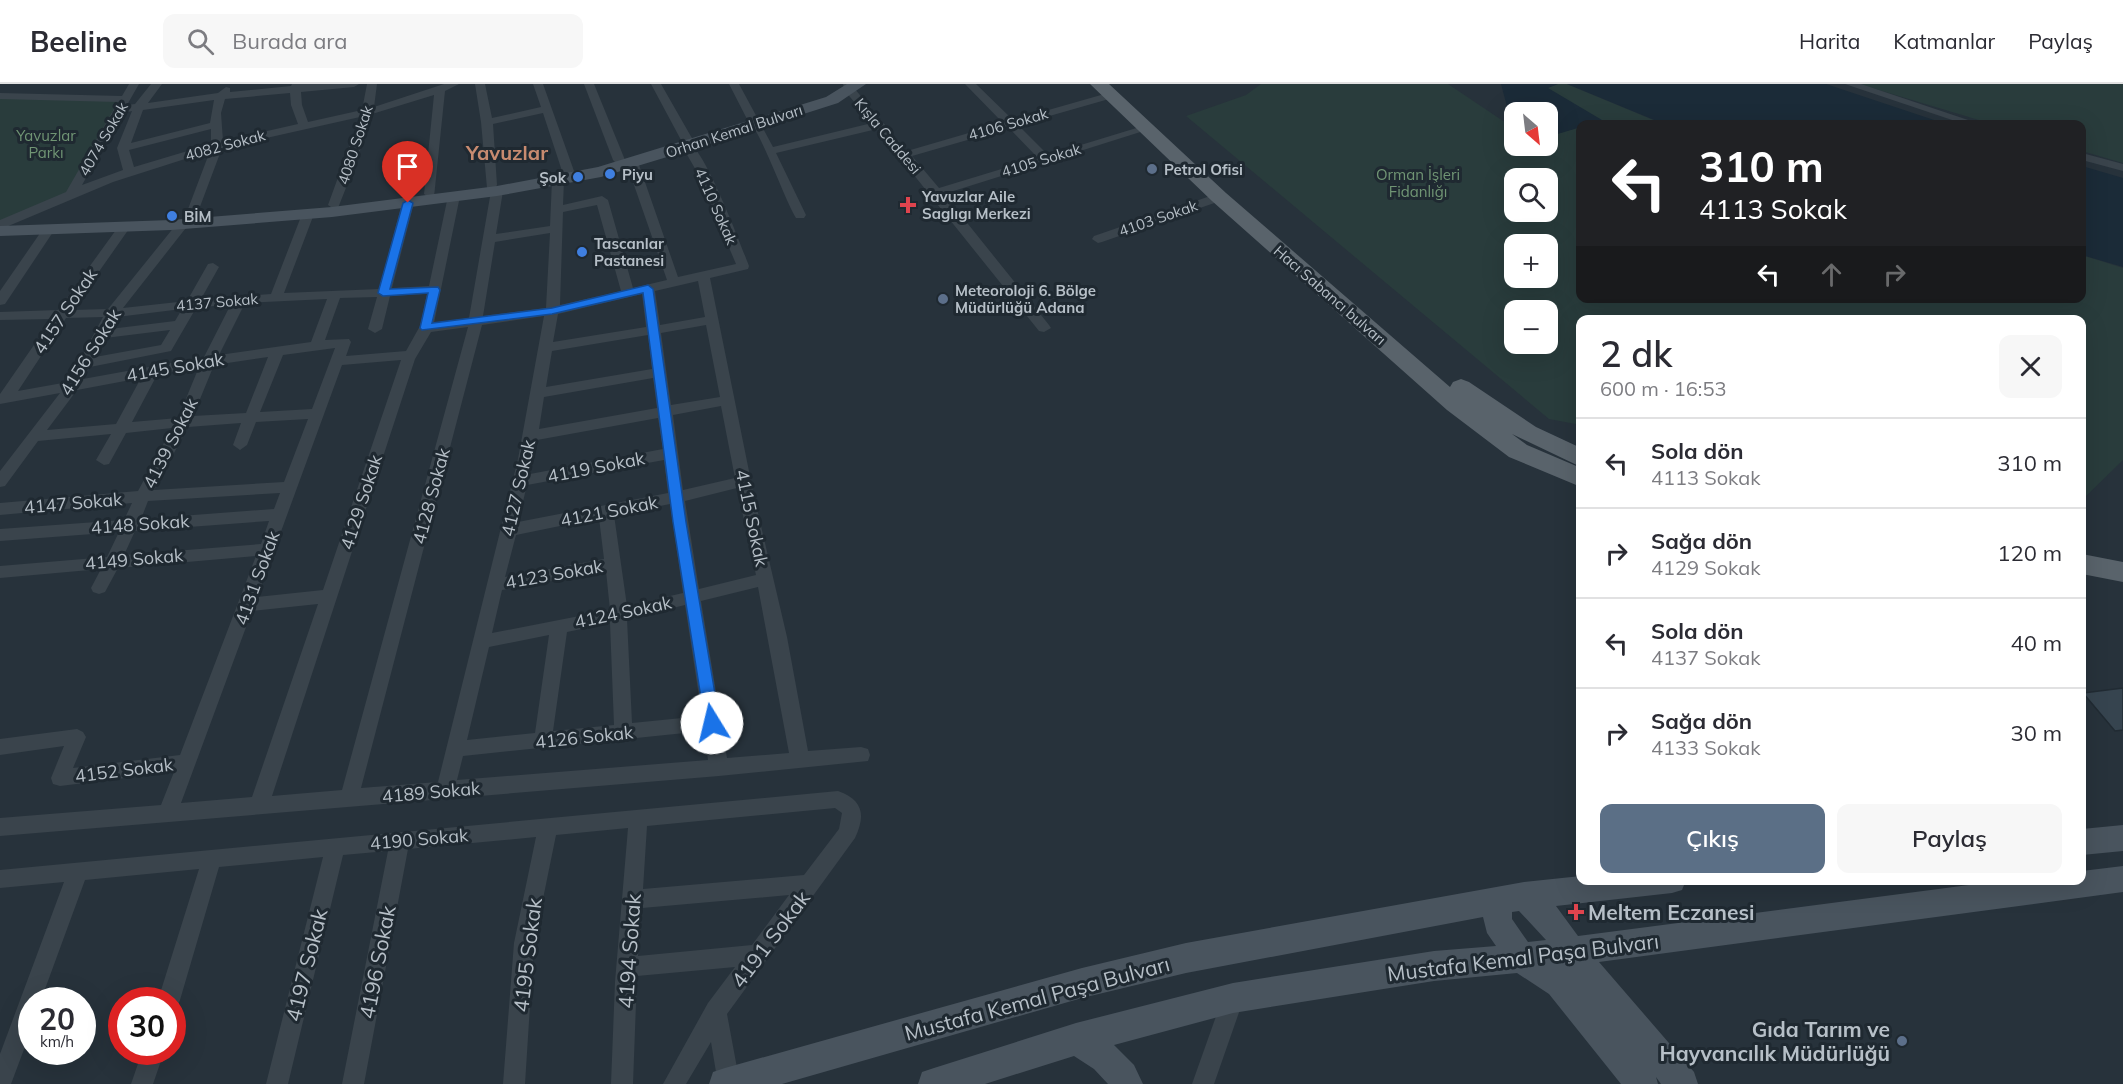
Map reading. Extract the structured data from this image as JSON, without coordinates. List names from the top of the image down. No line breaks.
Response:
{"streets":{"main road":["Orhan Kemal Bulvarı","Hacı Sabancı bulvarı","Mustafa Kemal Paşa Bulvarı"],"street":["4106 Sokak","Kışla Caddesi","4074 Sokak","4082 Sokak","4080 Sokak","4105 Sokak","4110 Sokak","4103 Sokak","4137 Sokak","4157 Sokak","4156 Sokak","4145 Sokak","4139 Sokak","4119 Sokak","4127 Sokak","4128 Sokak","4129 Sokak","4147 Sokak","4121 Sokak","4115 Sokak","4148 Sokak","4149 Sokak","4123 Sokak","4131 Sokak","4124 Sokak","4126 Sokak","4152 Sokak","4189 Sokak","4190 Sokak","4191 Sokak","4194 Sokak","4195 Sokak","4196 Sokak","4197 Sokak"]},"crossings":[["4106 Sokak","Kışla Caddesi"],["4106 Sokak","Hacı Sabancı bulvarı"],["Orhan Kemal Bulvarı","Kışla Caddesi"],["Orhan Kemal Bulvarı","4082 Sokak"],["Orhan Kemal Bulvarı","4080 Sokak"],["Orhan Kemal Bulvarı","4110 Sokak"],["Orhan Kemal Bulvarı","4157 Sokak"],["Orhan Kemal Bulvarı","4156 Sokak"],["Orhan Kemal Bulvarı","4127 Sokak"],["Orhan Kemal Bulvarı","4128 Sokak"],["Orhan Kemal Bulvarı","4129 Sokak"],["Kışla Caddesi","4105 Sokak"],["4074 Sokak","4082 Sokak"],["4082 Sokak","4080 Sokak"],["4082 Sokak","4156 Sokak"],["4105 Sokak","Hacı Sabancı bulvarı"],["4110 Sokak","4115 Sokak"],["4103 Sokak","Hacı Sabancı bulvarı"],["4137 Sokak","4157 Sokak"],["4137 Sokak","4156 Sokak"],["4137 Sokak","4139 Sokak"],["4137 Sokak","4129 Sokak"],["4157 Sokak","4145 Sokak"],["4156 Sokak","4145 Sokak"],["4145 Sokak","4139 Sokak"],["4145 Sokak","4131 Sokak"],["4139 Sokak","4147 Sokak"],["4139 Sokak","4148 Sokak"],["4139 Sokak","4149 Sokak"],["4119 Sokak","4127 Sokak"],["4127 Sokak","4121 Sokak"],["4127 Sokak","4123 Sokak"],["4127 Sokak","4124 Sokak"],["4127 Sokak","4126 Sokak"],["4127 Sokak","4189 Sokak"],["4128 Sokak","4189 Sokak"],["4129 Sokak","4189 Sokak"],["4147 Sokak","4131 Sokak"],["4121 Sokak","4115 Sokak"],["4115 Sokak","4124 Sokak"],["4115 Sokak","4189 Sokak"],["4148 Sokak","4131 Sokak"],["4149 Sokak","4131 Sokak"],["4131 Sokak","4152 Sokak"],["4131 Sokak","4189 Sokak"],["4190 Sokak","4191 Sokak"],["4190 Sokak","4194 Sokak"],["4190 Sokak","4195 Sokak"],["4190 Sokak","4196 Sokak"],["4190 Sokak","4197 Sokak"]],"districts":["Yavuzlar"],"parks":["Yavuzlar Parkı","Orman İşleri Fidanlığı"],"places":{"other":["Petrol Ofisi","Piyu","Şok","BİM","Tascanlar Pastanesi","Meteoroloji 6. Bölge Müdürlüğü Adana","Gıda Tarım ve Hayvancılık Müdürlüğü"],"health":["Yavuzlar Aile Saglıgı Merkezi","Meltem Eczanesi"]},"north":"bottom right","page":{"header":"Beeline","search":"Burada ara","nav":["Harita","Katmanlar","Paylaş"],"map_buttons":["+","−"],"turn":["310 m","4113 Sokak"],"heading":["2 dk","600 m · 16:53"],"list":[{"name":"Sola dön","note":"4113 Sokak","value":"310 m"},{"name":"Sağa dön","note":"4129 Sokak","value":"120 m"},{"name":"Sola dön","note":"4137 Sokak","value":"40 m"},{"name":"Sağa dön","note":"4133 Sokak","value":"30 m"}],"buttons":["Çıkış","Paylaş"],"speed":"20 km/h","limit":"30"}}
